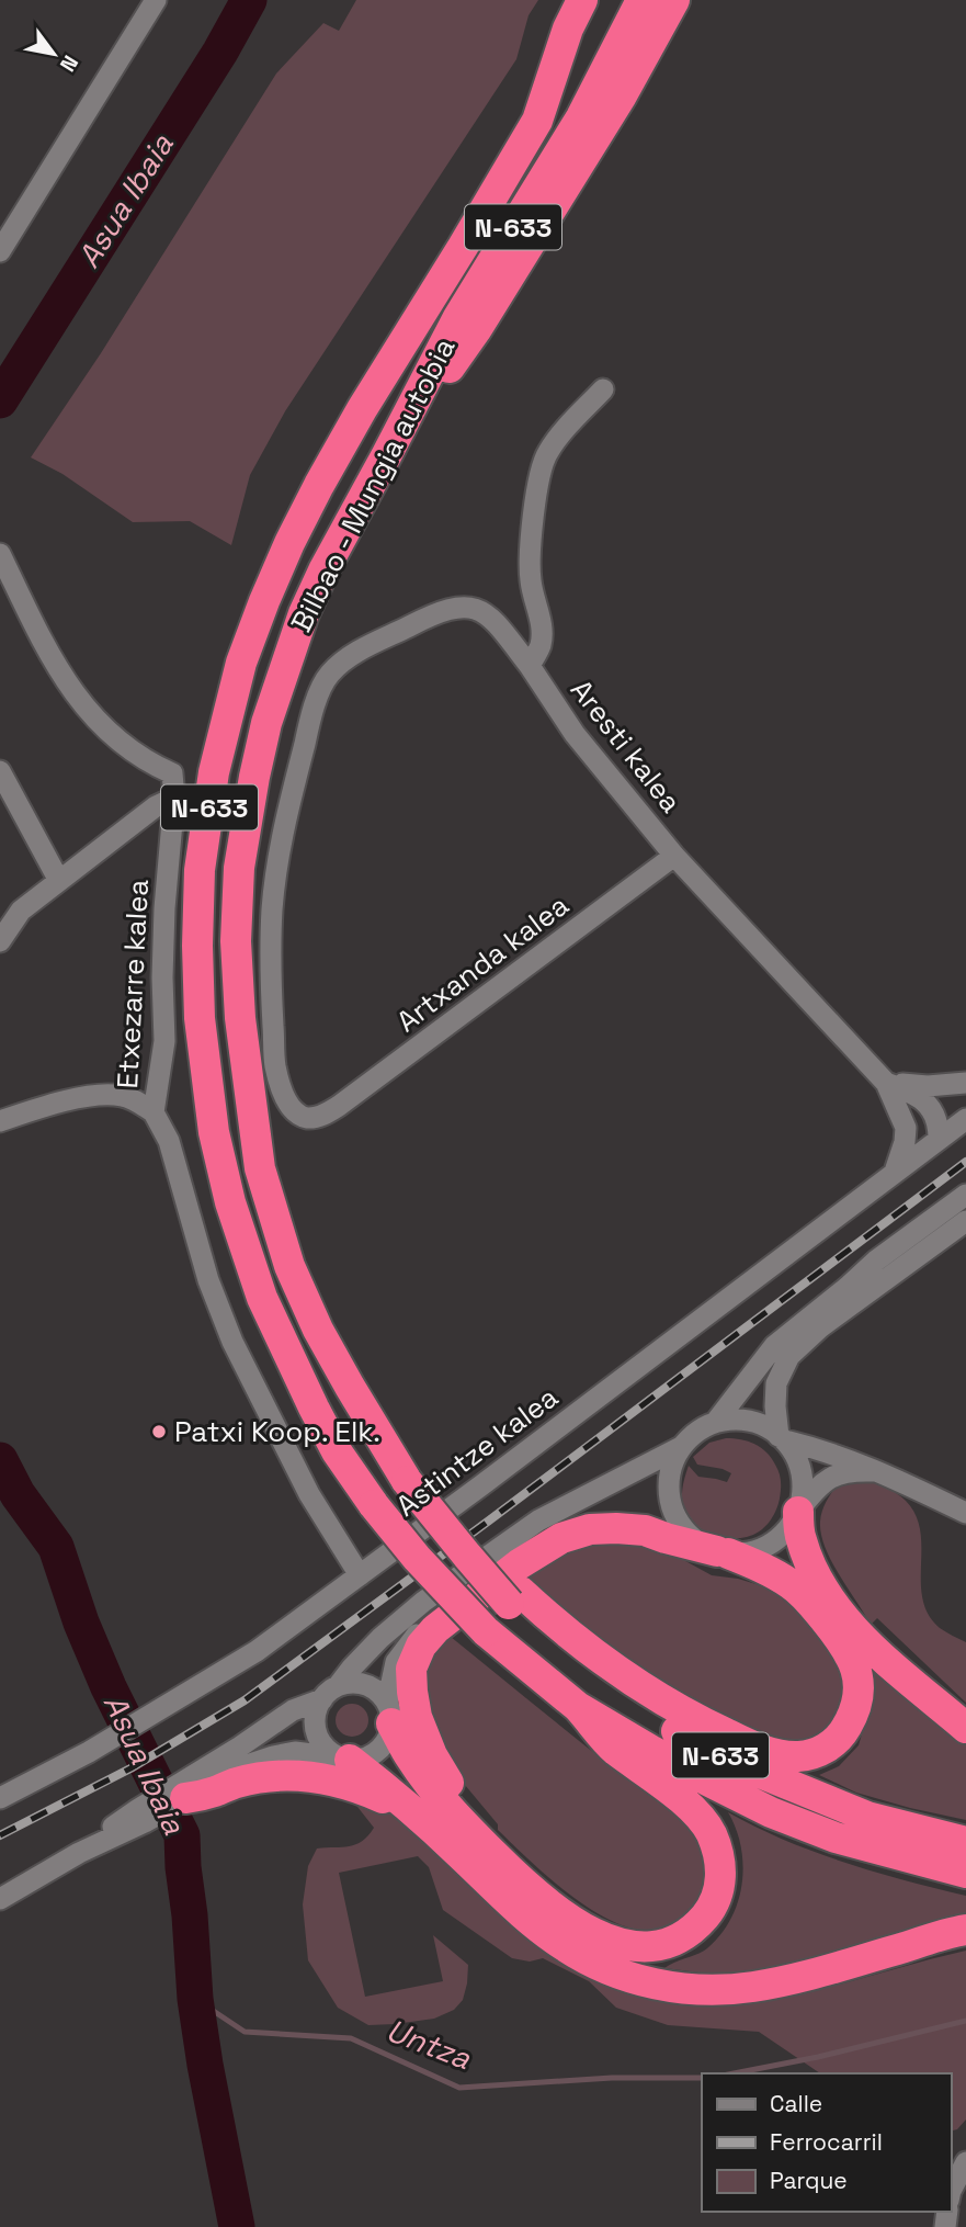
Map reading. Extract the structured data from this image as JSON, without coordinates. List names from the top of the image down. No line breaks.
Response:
{"streets":{"highway":["N-633","Bilbao - Mungia autobia"],"street":["Aresti kalea","Artxanda kalea","Etxezarre kalea","Astintze kalea"]},"crossings":[["N-633","Bilbao - Mungia autobia"],["Aresti kalea","Artxanda kalea"],["Aresti kalea","Astintze kalea"],["Etxezarre kalea","Astintze kalea"]],"water":["Asua Ibaia","Untza"],"places":["Patxi Koop. Elk."],"legend":["Calle","Ferrocarril","Parque"],"north":"bottom right"}
